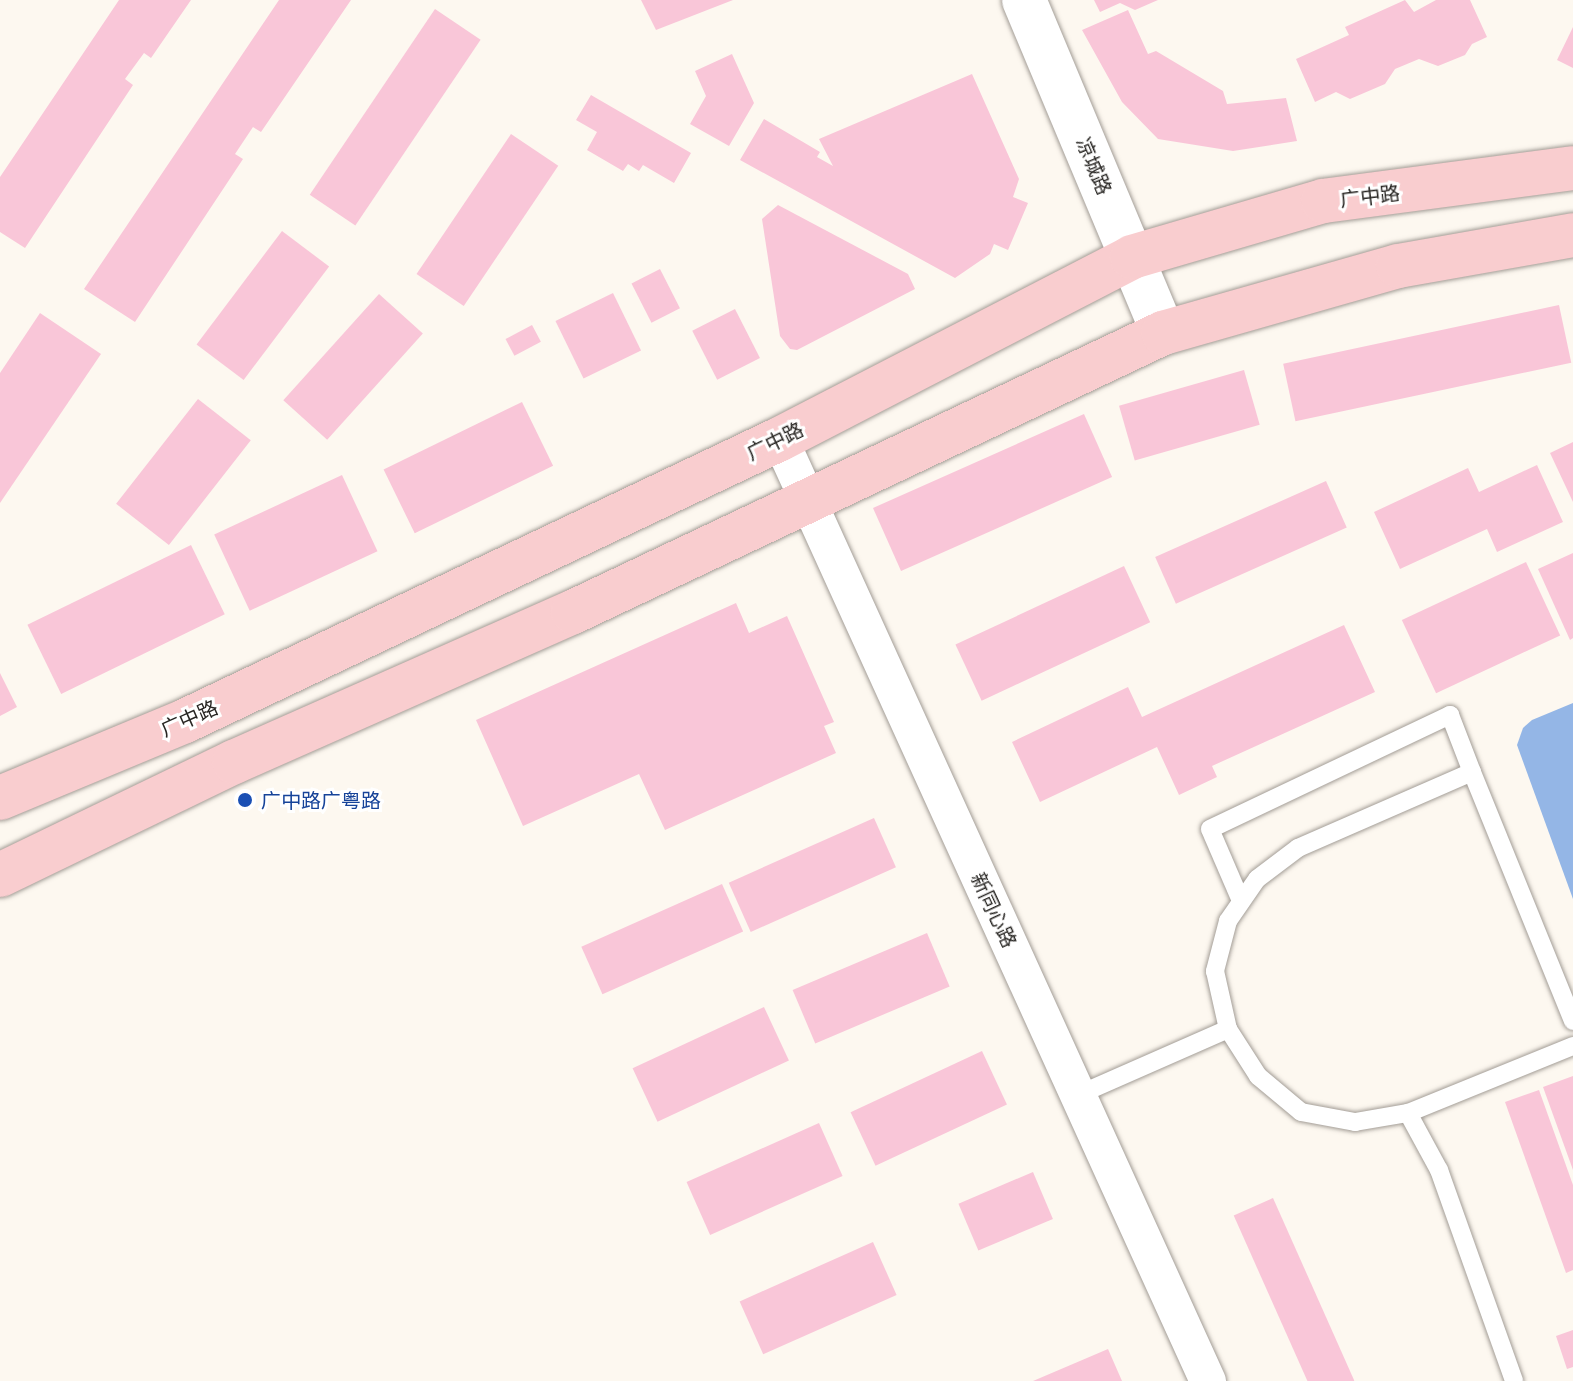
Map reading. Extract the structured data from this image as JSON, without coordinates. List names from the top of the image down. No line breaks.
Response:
{"streets":{"main road":["广中路"],"street":["凉城路","新同心路"]},"crossings":[["凉城路","广中路"],["广中路","新同心路"]],"places":["广中路广粤路"]}
